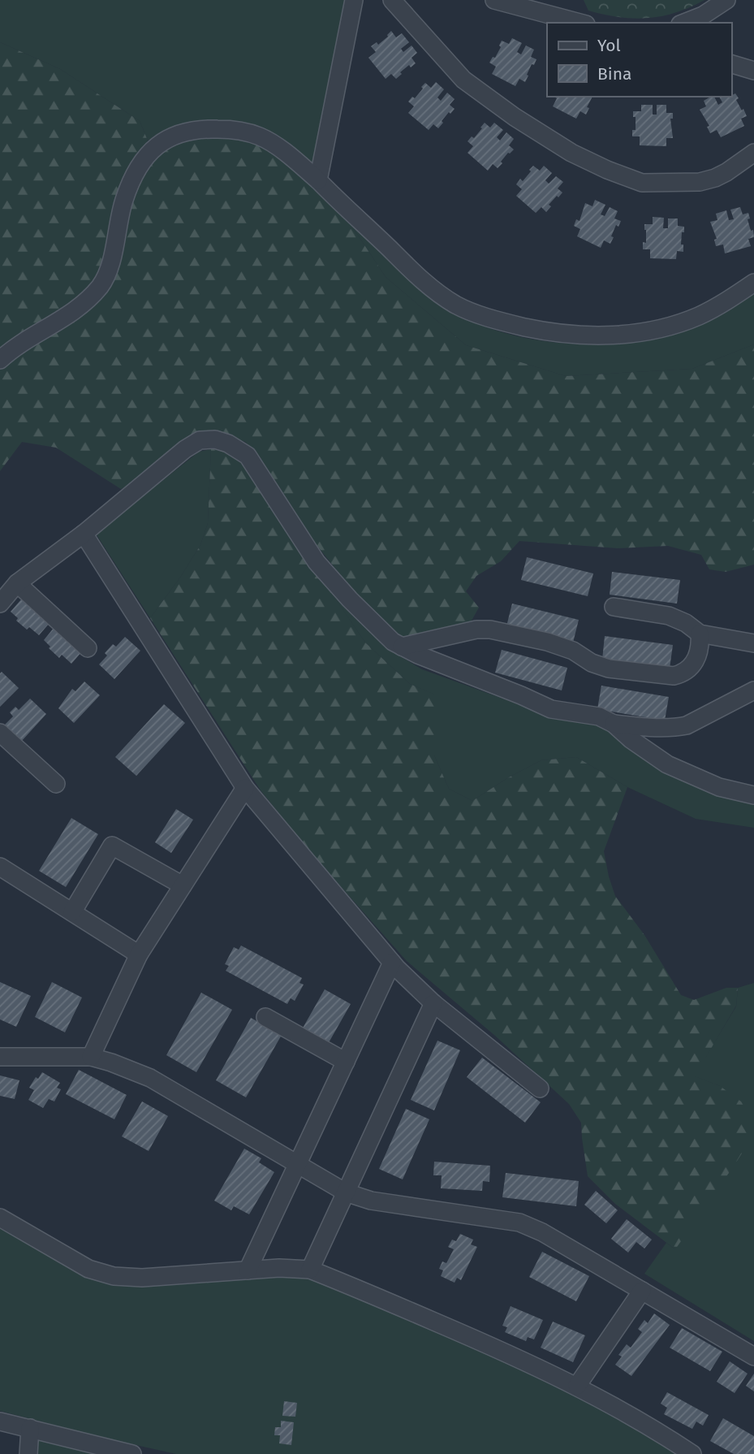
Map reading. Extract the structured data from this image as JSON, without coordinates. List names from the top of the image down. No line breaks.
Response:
{"legend":["Yol","Bina"]}
